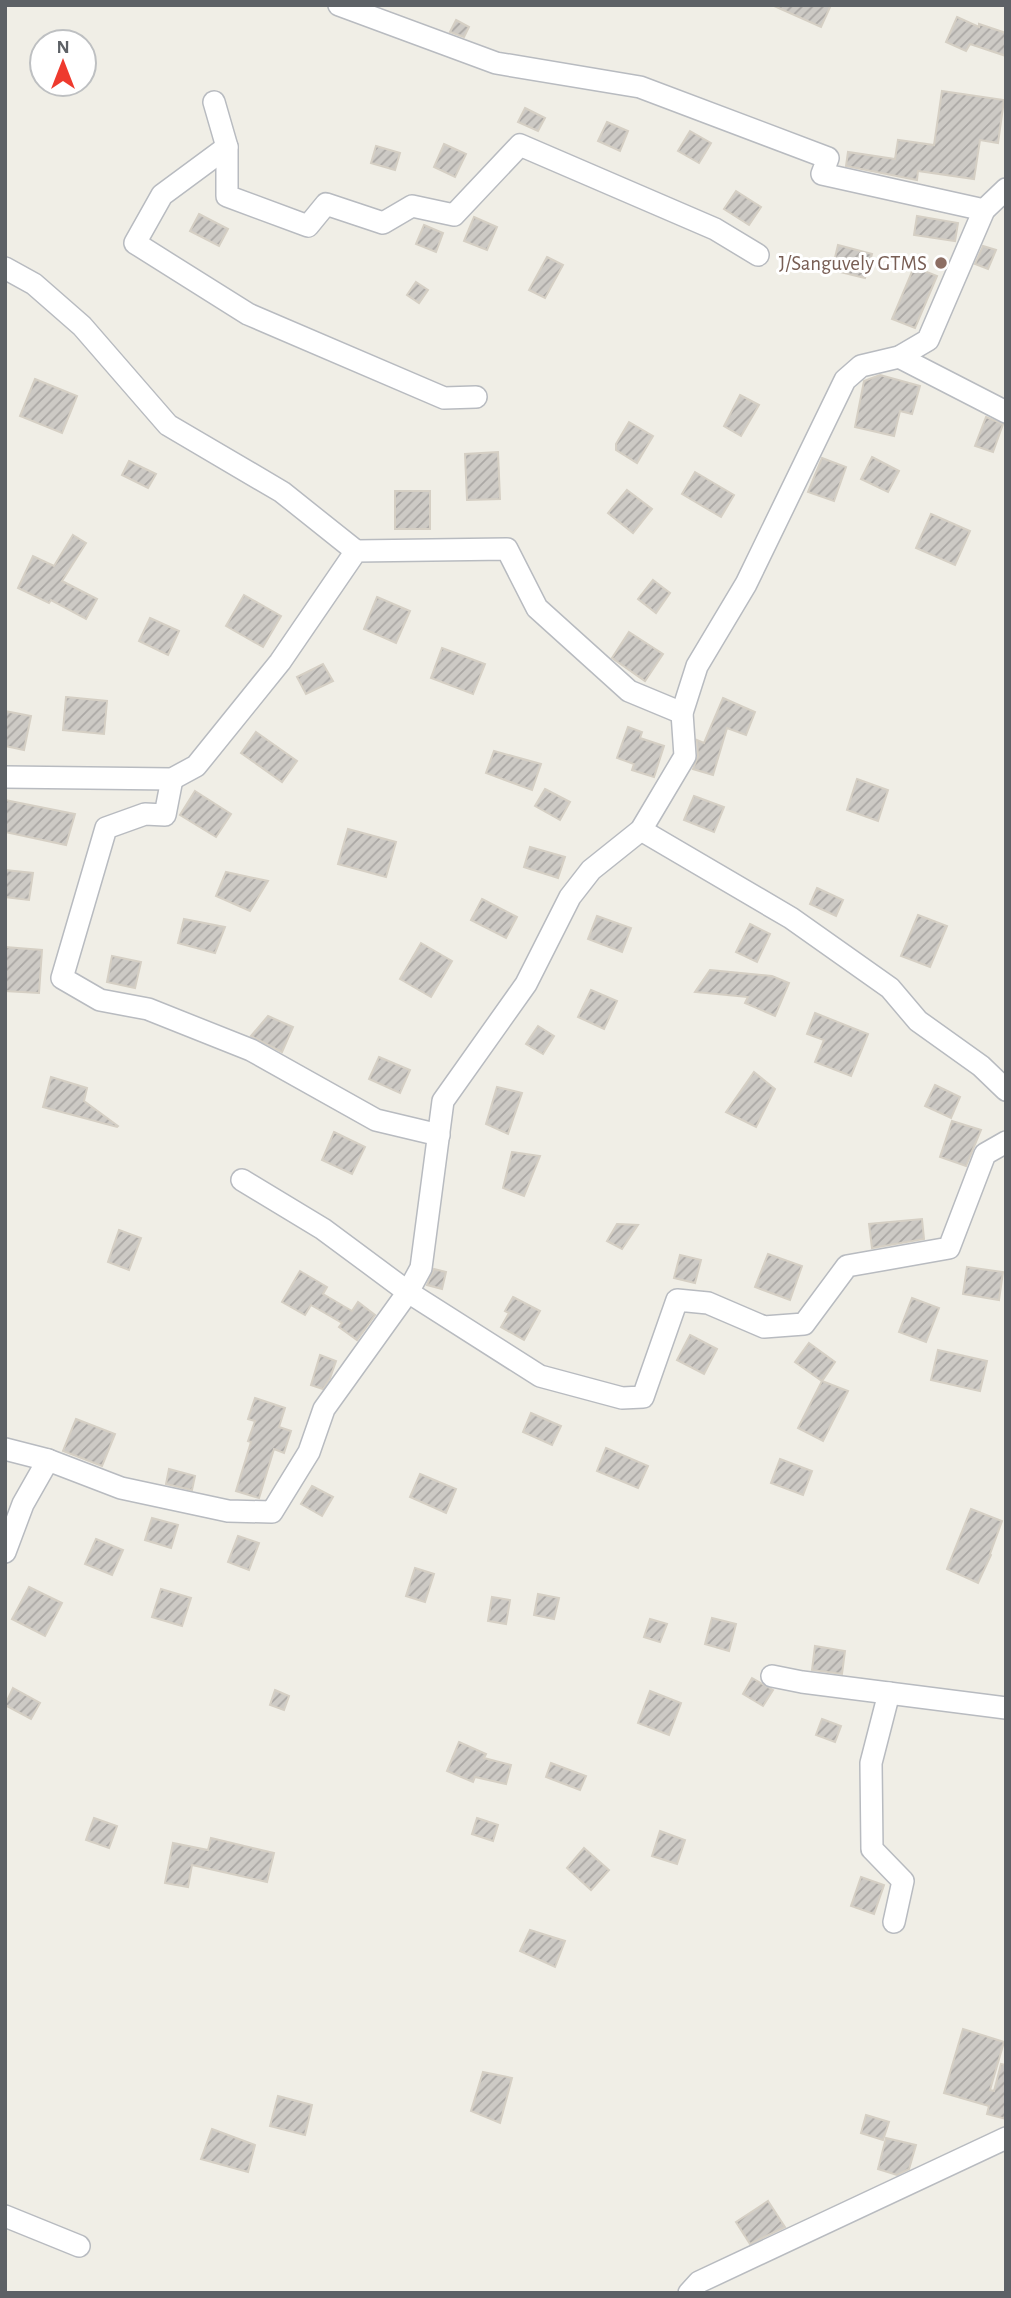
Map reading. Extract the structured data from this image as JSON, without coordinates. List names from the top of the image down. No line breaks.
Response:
{"places":["J/Sanguvely GTMS"],"north":"top"}
